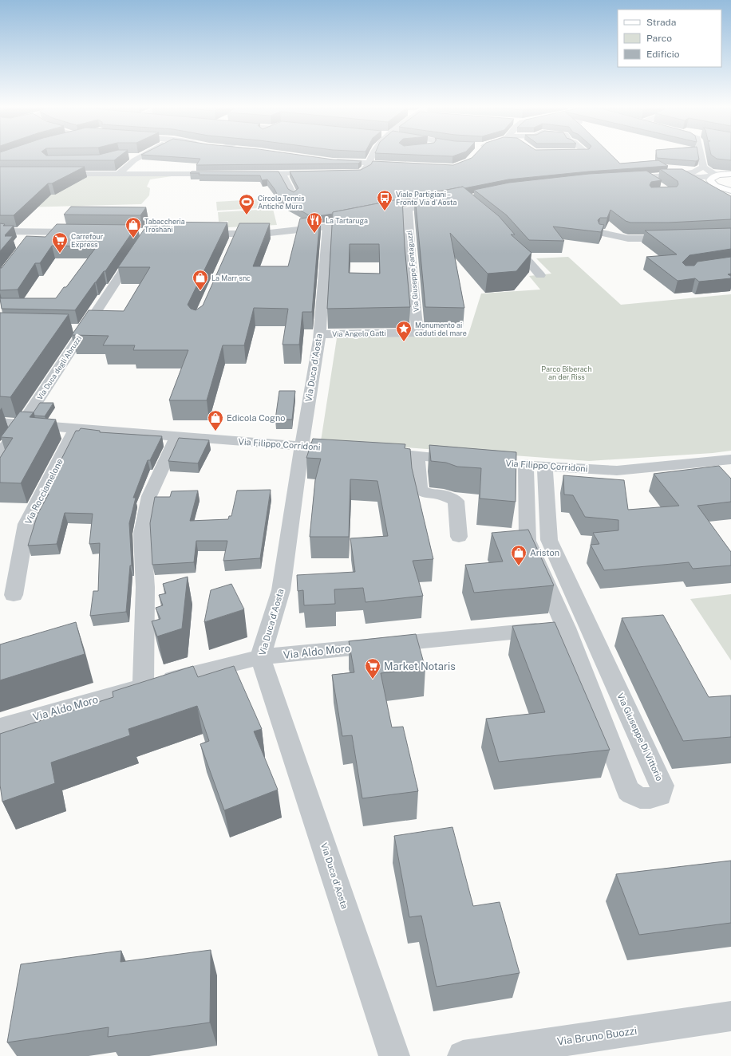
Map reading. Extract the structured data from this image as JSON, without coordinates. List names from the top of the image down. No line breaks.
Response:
{"streets":{"street":["Via Giuseppe Fantaguzzi","Via Angelo Gatti","Via Duca degli Abruzzi","Via Duca d'Aosta","Via Filippo Corridoni","Via Rocciamelone","Via Aldo Moro","Via Giuseppe Di Vittorio","Via Bruno Buozzi"]},"crossings":[["Via Giuseppe Fantaguzzi","Via Angelo Gatti"],["Via Angelo Gatti","Via Duca d'Aosta"],["Via Duca degli Abruzzi","Via Filippo Corridoni"],["Via Duca d'Aosta","Via Filippo Corridoni"],["Via Duca d'Aosta","Via Aldo Moro"],["Via Filippo Corridoni","Via Rocciamelone"],["Via Filippo Corridoni","Via Giuseppe Di Vittorio"],["Via Aldo Moro","Via Giuseppe Di Vittorio"]],"parks":["Parco Biberach an der Riss"],"places":{"bus stop":["Viale Partigiani – Fronte Via d'Aosta"],"sports":["Circolo Tennis Antiche Mura"],"restaurant":["La Tartaruga"],"shop":["Tabaccheria Troshani","La Marr snc","Edicola Cogno","Ariston"],"supermarket":["Carrefour Express","Market Notaris"],"place":["Monumento ai caduti del mare"]},"legend":["Strada","Parco","Edificio"]}
